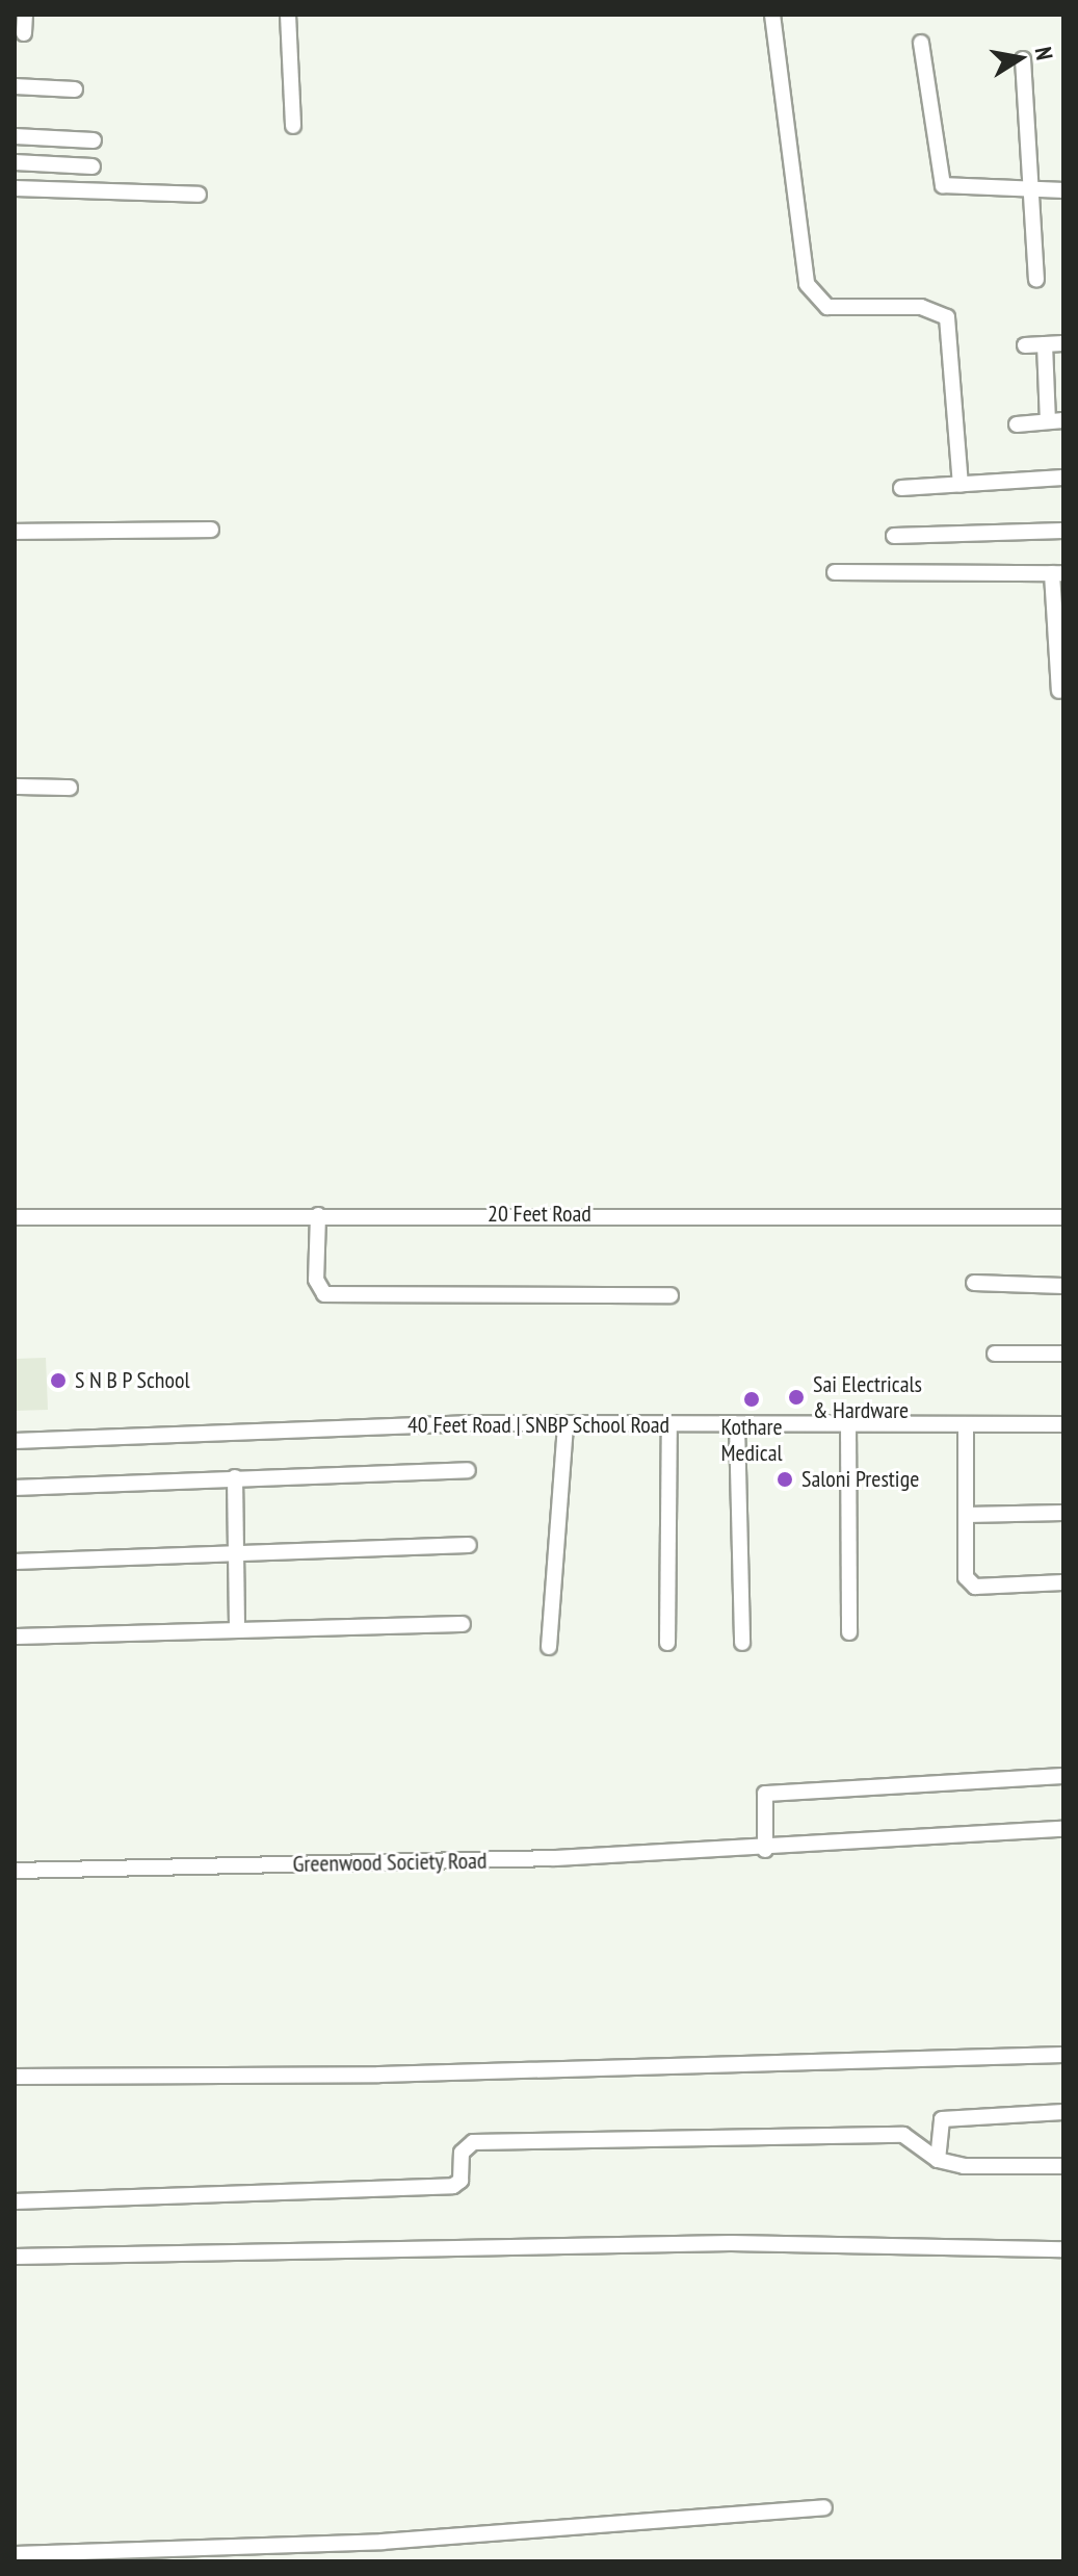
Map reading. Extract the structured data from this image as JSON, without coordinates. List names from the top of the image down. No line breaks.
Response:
{"streets":{"street":["20 Feet Road","40 Feet Road | SNBP School Road","Greenwood Society Road"]},"places":["S N B P School","Sai Electricals & Hardware","Kothare Medical","Saloni Prestige"],"north":"right"}
